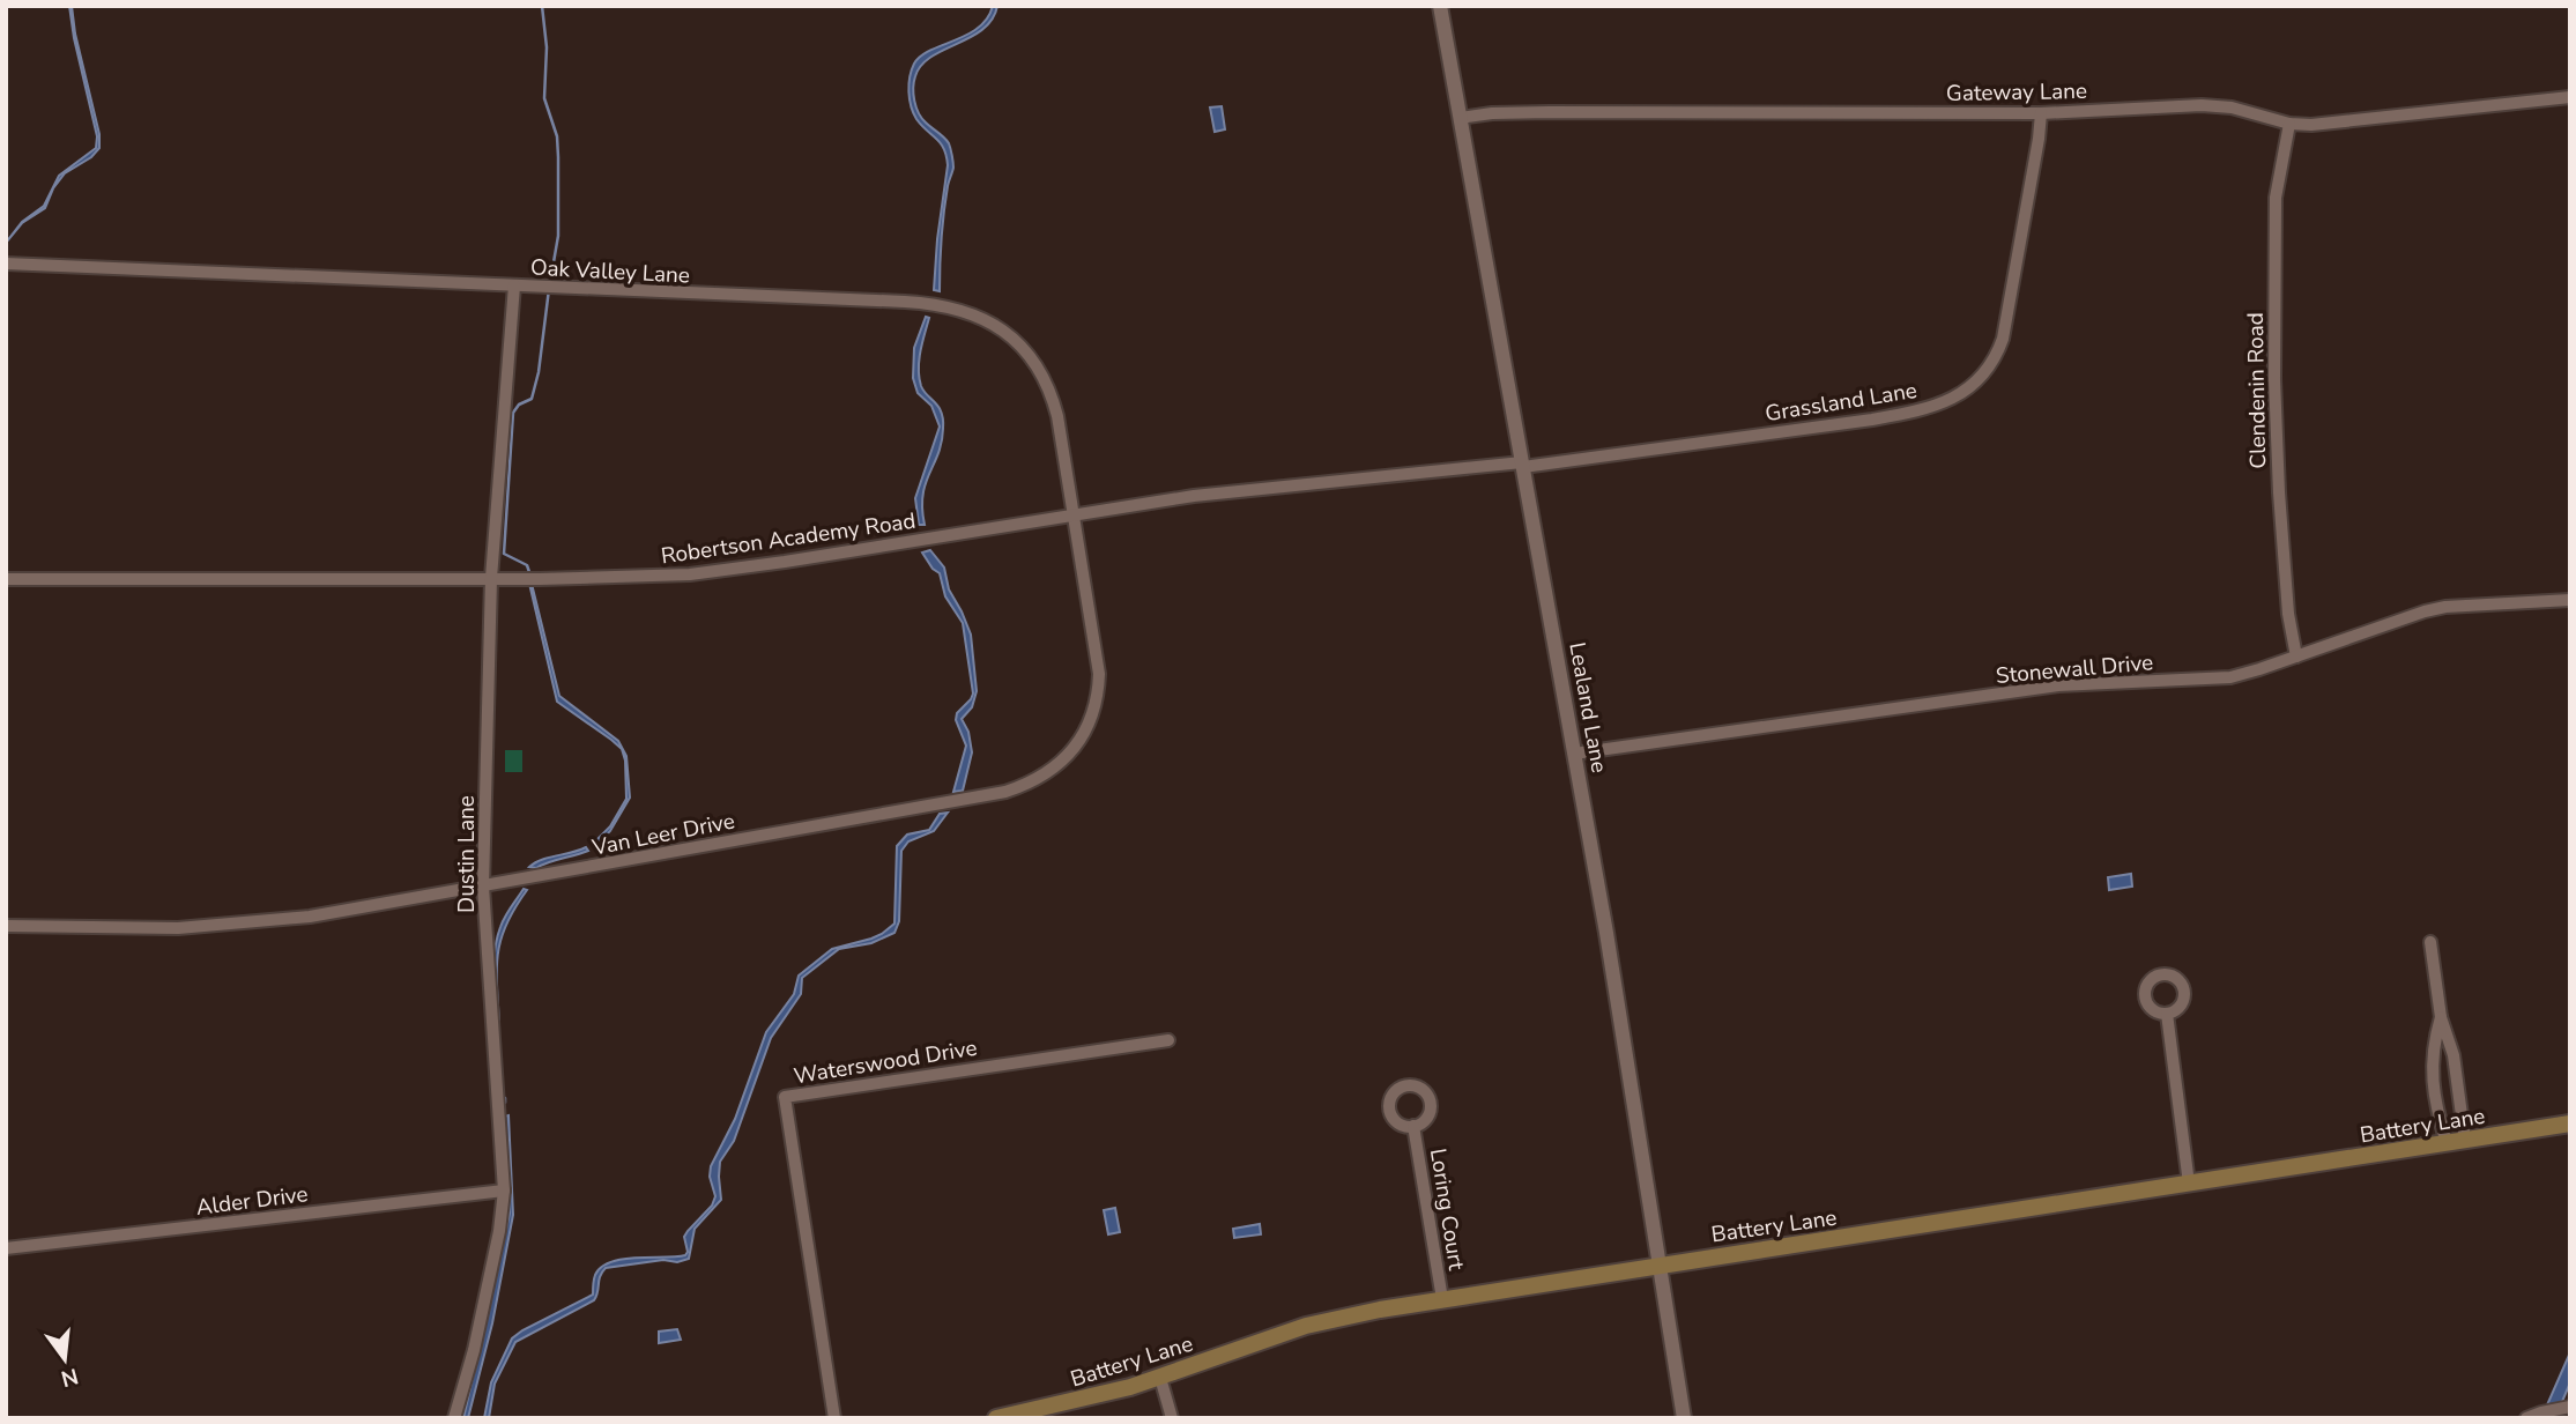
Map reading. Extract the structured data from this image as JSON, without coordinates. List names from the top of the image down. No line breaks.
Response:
{"streets":{"main road":["Battery Lane"],"street":["Gateway Lane","Oak Valley Lane","Clendenin Road","Grassland Lane","Robertson Academy Road","Stonewall Drive","Lealand Lane","Van Leer Drive","Dustin Lane","Waterswood Drive","Alder Drive","Loring Court"]},"crossings":[["Gateway Lane","Clendenin Road"],["Gateway Lane","Grassland Lane"],["Gateway Lane","Lealand Lane"],["Oak Valley Lane","Robertson Academy Road"],["Oak Valley Lane","Van Leer Drive"],["Oak Valley Lane","Dustin Lane"],["Clendenin Road","Stonewall Drive"],["Grassland Lane","Robertson Academy Road"],["Grassland Lane","Lealand Lane"],["Robertson Academy Road","Lealand Lane"],["Robertson Academy Road","Van Leer Drive"],["Robertson Academy Road","Dustin Lane"],["Stonewall Drive","Lealand Lane"],["Lealand Lane","Battery Lane"],["Van Leer Drive","Dustin Lane"],["Dustin Lane","Alder Drive"],["Battery Lane","Loring Court"]],"north":"bottom"}
